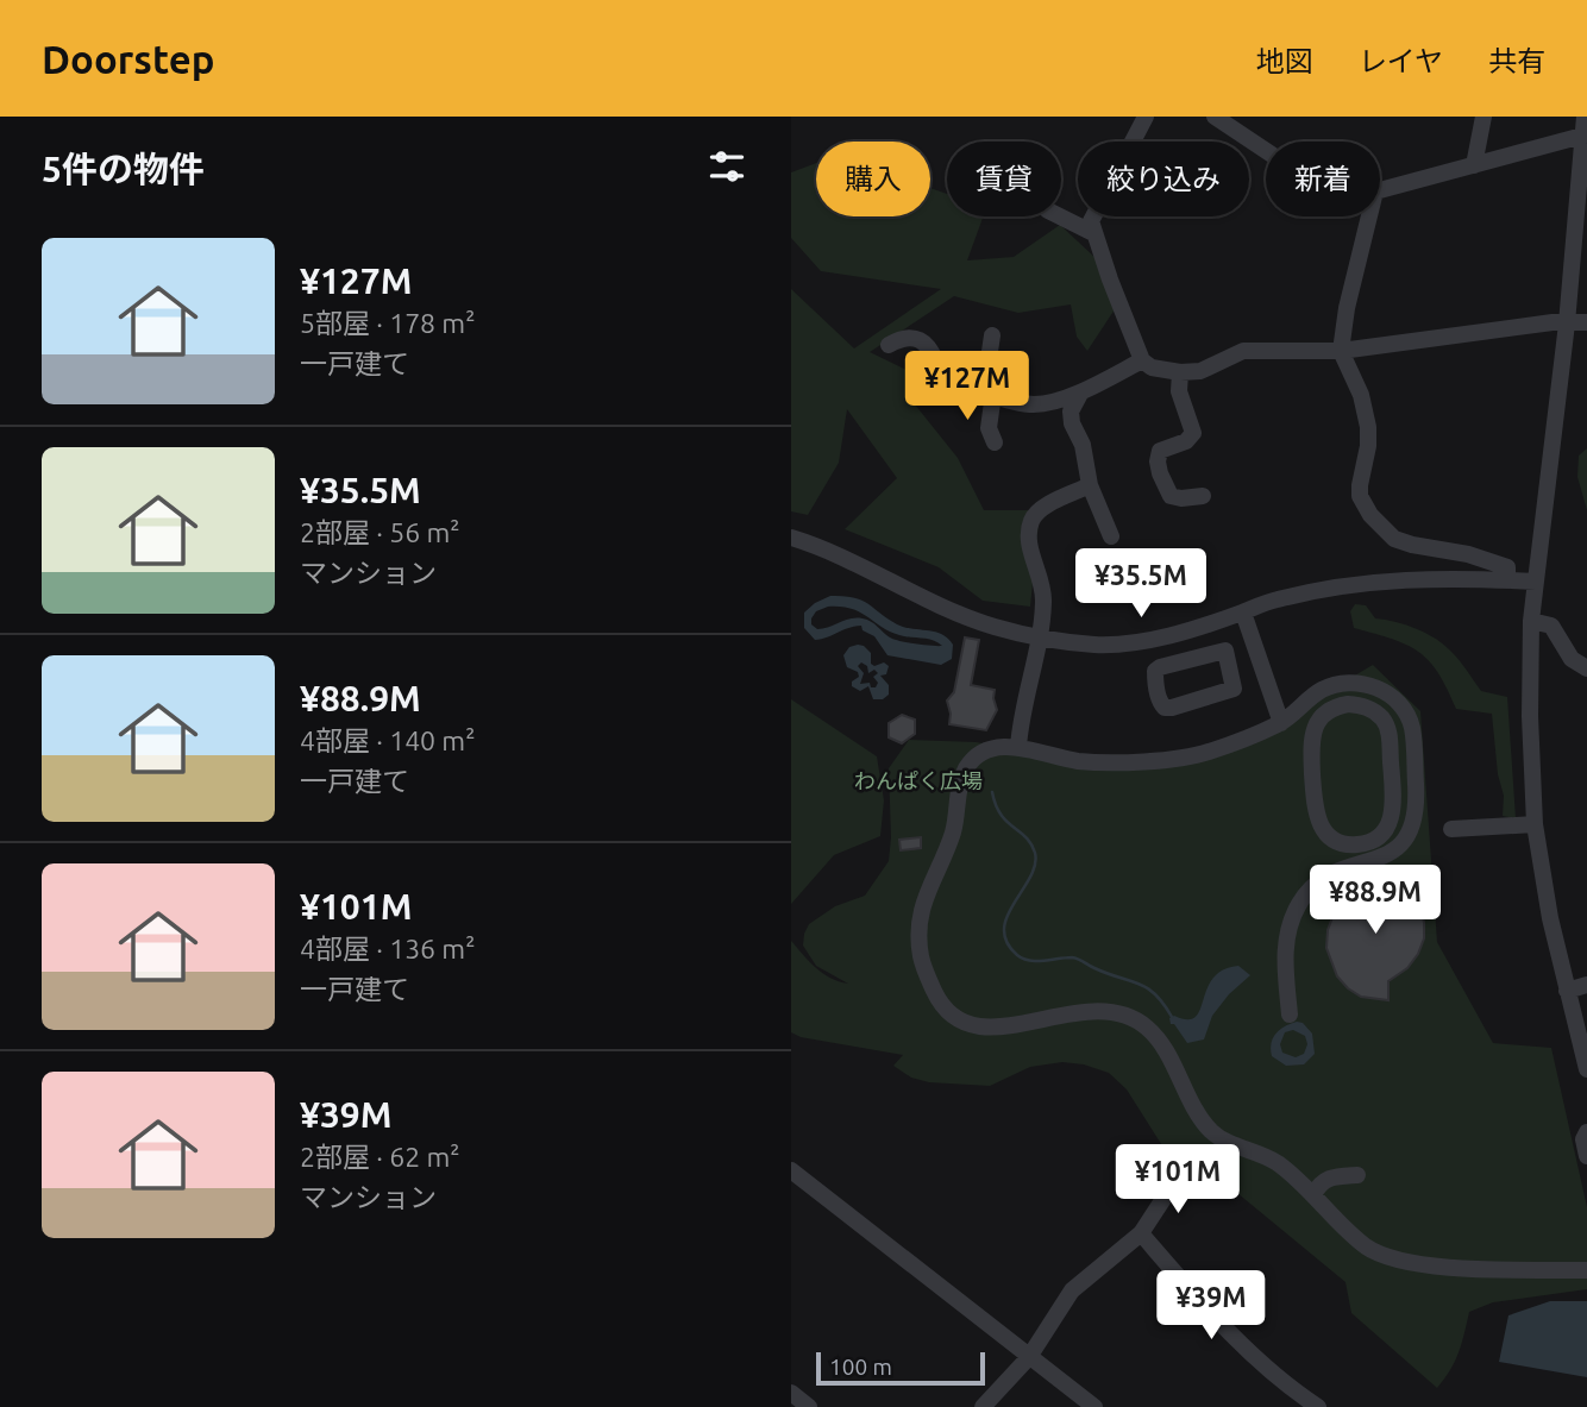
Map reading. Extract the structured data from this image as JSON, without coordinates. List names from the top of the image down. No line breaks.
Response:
{"parks":["わんぱく広場"],"scale_bar":"100 m","page":{"header":"Doorstep","nav":["地図","レイヤ","共有"],"heading":"5件の物件","chip":["購入","賃貸","絞り込み","新着"],"list":[{"name":"¥127M","note":"5部屋 · 178 m² · 一戸建て"},{"name":"¥35.5M","note":"2部屋 · 56 m² · マンション"},{"name":"¥88.9M","note":"4部屋 · 140 m² · 一戸建て"},{"name":"¥101M","note":"4部屋 · 136 m² · 一戸建て"},{"name":"¥39M","note":"2部屋 · 62 m² · マンション"}],"price":["¥127M","¥35.5M","¥88.9M","¥101M","¥39M"],"scale":"100 m"}}
